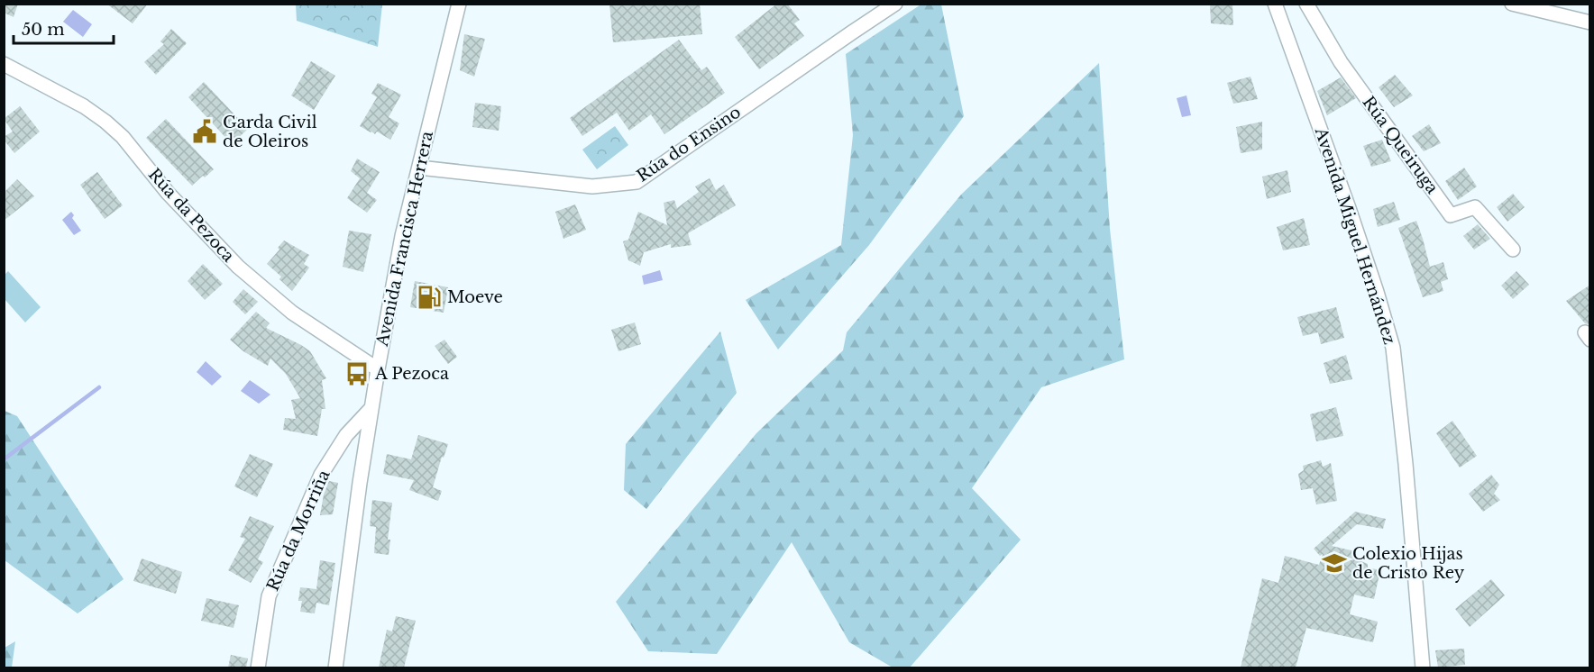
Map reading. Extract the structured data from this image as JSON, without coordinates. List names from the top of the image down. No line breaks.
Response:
{"streets":{"street":["Rúa do Ensino","Rúa Queiruga","Rúa da Pezoca","Avenida Miguel Hernández","Avenida Francisca Herrera","Rúa da Morriña"]},"crossings":[["Rúa do Ensino","Avenida Francisca Herrera"],["Rúa da Pezoca","Avenida Francisca Herrera"],["Avenida Francisca Herrera","Rúa da Morriña"]],"places":{"public building":["Garda Civil de Oleiros"],"fuel station":["Moeve"],"bus stop":["A Pezoca"],"school or university":["Colexio Hijas de Cristo Rey"]},"scale_bar":"50 m"}
